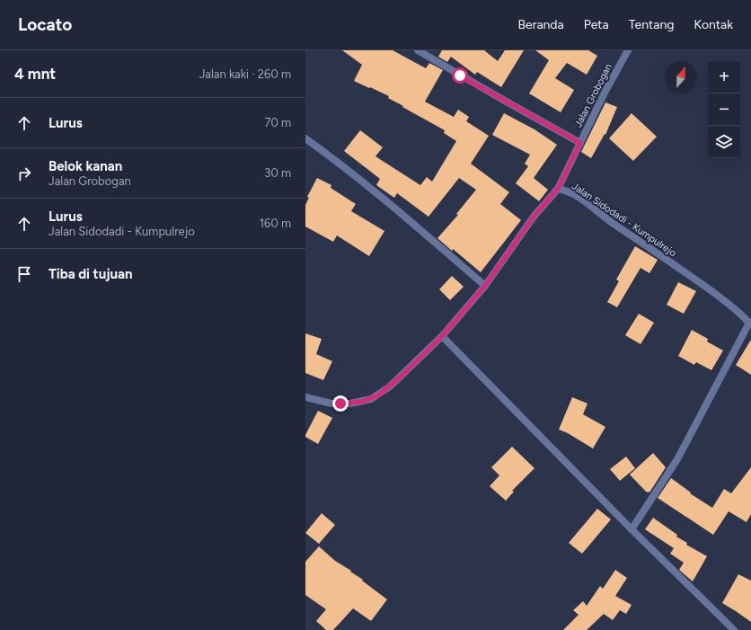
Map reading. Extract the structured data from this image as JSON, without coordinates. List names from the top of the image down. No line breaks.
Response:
{"streets":{"street":["Jalan Grobogan","Jalan Sidodadi - Kumpulrejo"]},"crossings":[["Jalan Grobogan","Jalan Sidodadi - Kumpulrejo"]],"north":"top","page":{"header":"Locato","nav":["Beranda","Peta","Tentang","Kontak"],"heading":["4 mnt","Jalan kaki · 260 m"],"map_buttons":["+","−"],"list":[["Lurus","70 m"],["Belok kanan","Jalan Grobogan","30 m"],["Lurus","Jalan Sidodadi - Kumpulrejo","160 m"],"Tiba di tujuan"]}}
